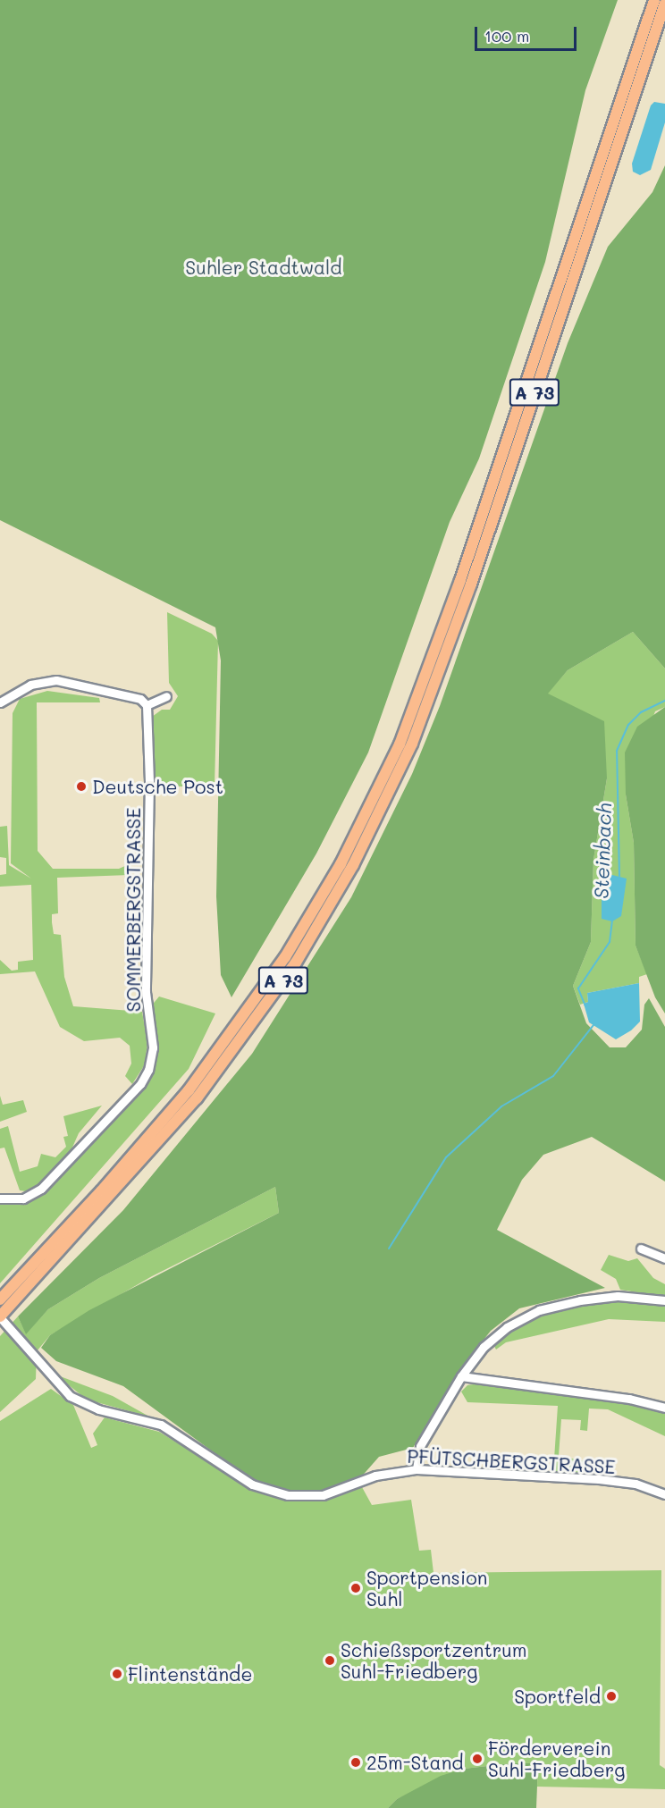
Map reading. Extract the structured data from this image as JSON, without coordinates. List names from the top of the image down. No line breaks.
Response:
{"streets":{"highway":["A 73"],"street":["SOMMERBERGSTRASSE","PFÜTSCHBERGSTRASSE"]},"crossings":[["A 73","PFÜTSCHBERGSTRASSE"]],"water":["Steinbach"],"parks":["Suhler Stadtwald"],"places":["Deutsche Post","Sportpension Suhl","Schießsportzentrum Suhl-Friedberg","Flintenstände","Sportfeld","Förderverein Suhl-Friedberg","25m-Stand"],"scale_bar":"100 m"}
